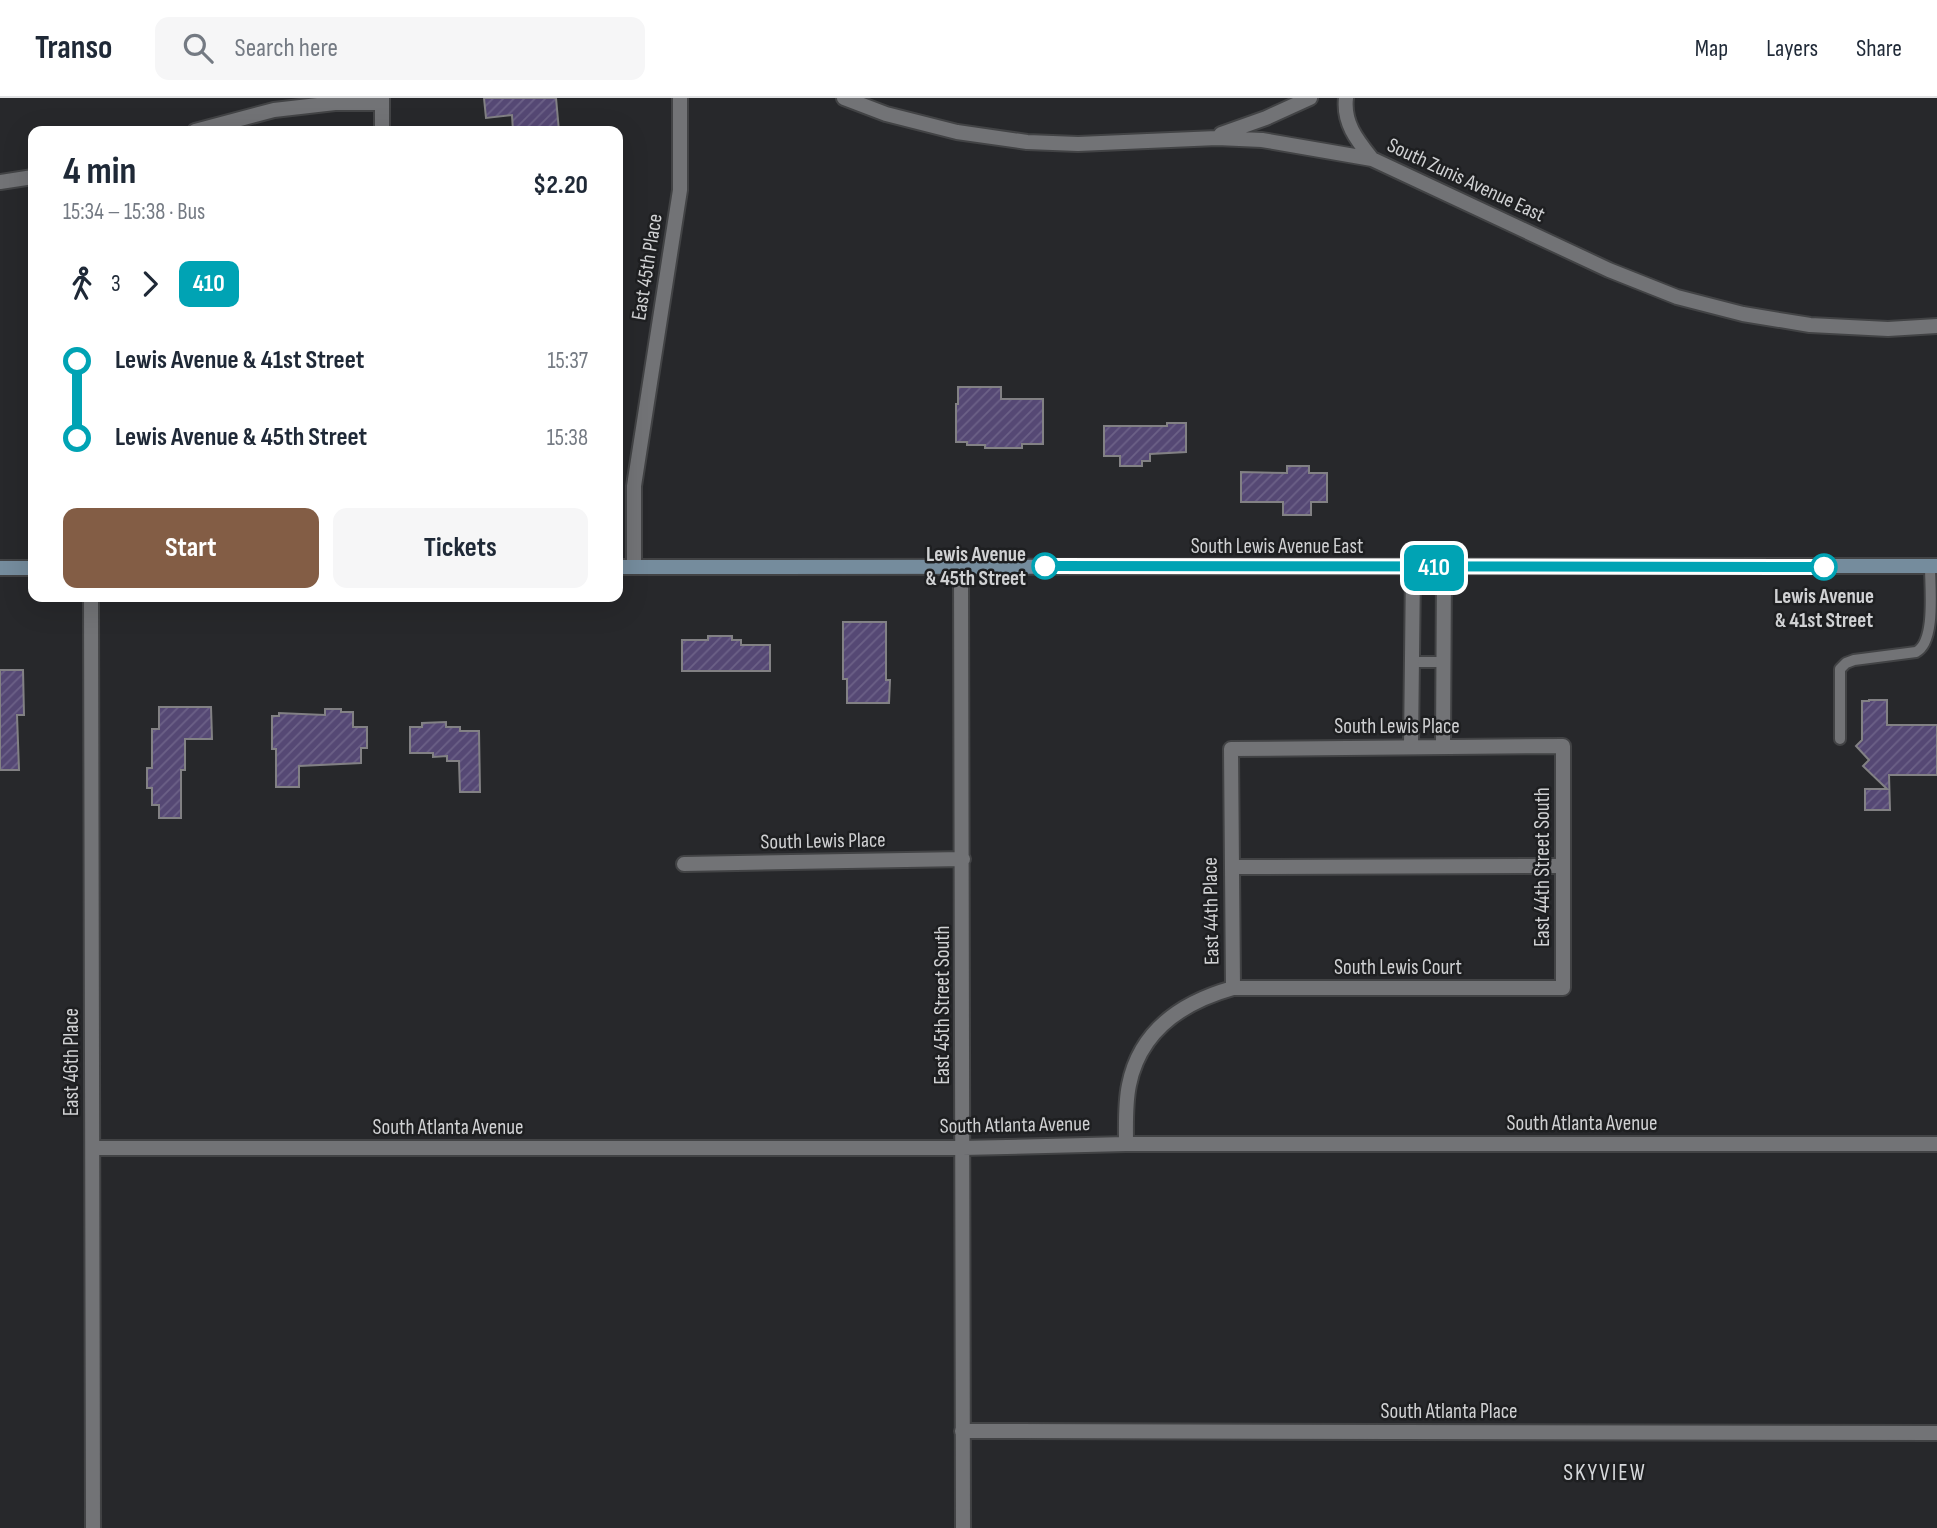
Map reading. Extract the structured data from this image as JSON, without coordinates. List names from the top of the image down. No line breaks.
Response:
{"streets":{"main road":["South Lewis Avenue East"],"street":["South Zunis Avenue East","East 45th Place","South Lewis Place","East 44th Street South","East 44th Place","South Lewis Court","East 45th Street South","East 46th Place","South Atlanta Avenue","South Atlanta Place"]},"crossings":[["East 45th Place","South Lewis Avenue East"],["South Lewis Avenue East","East 45th Street South"],["South Lewis Place","East 44th Street South"],["South Lewis Place","East 44th Place"],["South Lewis Place","East 45th Street South"],["East 44th Street South","South Lewis Court"],["East 44th Place","South Lewis Court"],["East 44th Place","South Atlanta Avenue"],["East 45th Street South","South Atlanta Avenue"],["East 45th Street South","South Atlanta Place"],["East 46th Place","South Atlanta Avenue"]],"districts":["SKYVIEW"],"places":["Lewis Avenue & 45th Street","Lewis Avenue & 41st Street"],"lines":["bus line 410"],"page":{"header":"Transo","search":"Search here","nav":["Map","Layers","Share"],"on_map":"410","heading":["4 min","15:34 – 15:38 · Bus","$2.20"],"legs":["3","410"],"list":[{"name":"Lewis Avenue & 41st Street","value":"15:37"},{"name":"Lewis Avenue & 45th Street","value":"15:38"}],"buttons":["Start","Tickets"]}}
